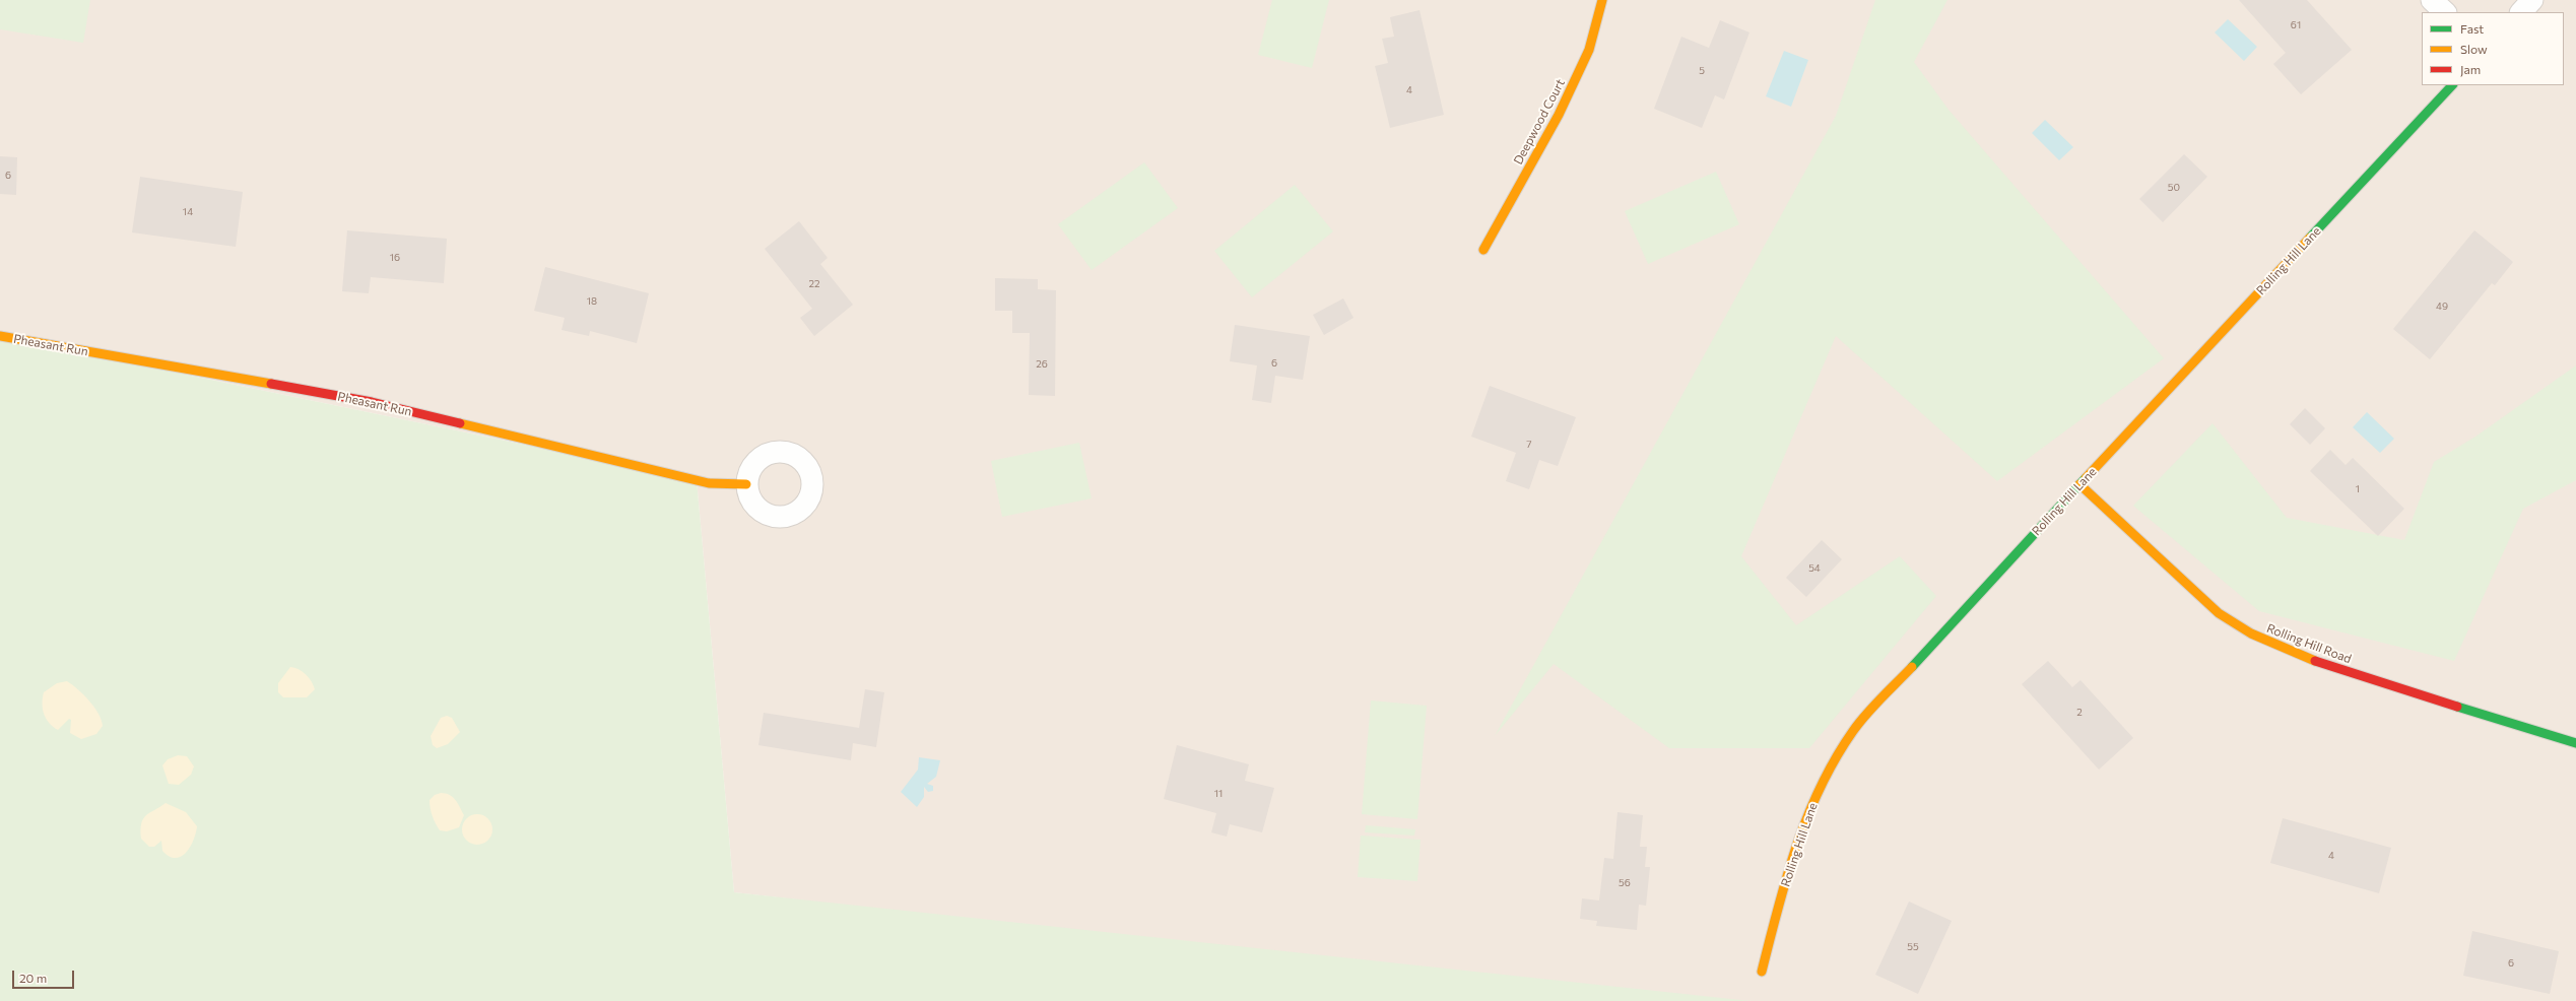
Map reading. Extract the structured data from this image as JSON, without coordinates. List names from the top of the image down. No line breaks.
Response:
{"streets":{"street":["Deepwood Court","Rolling Hill Lane","Pheasant Run","Rolling Hill Road"]},"crossings":[["Rolling Hill Lane","Rolling Hill Road"]],"house_numbers":["61","5","4","6","50","14","16","22","18","49","6","26","7","1","54","2","11","4","56","55","6"],"legend":["Fast","Slow","Jam"],"scale_bar":"20 m"}
